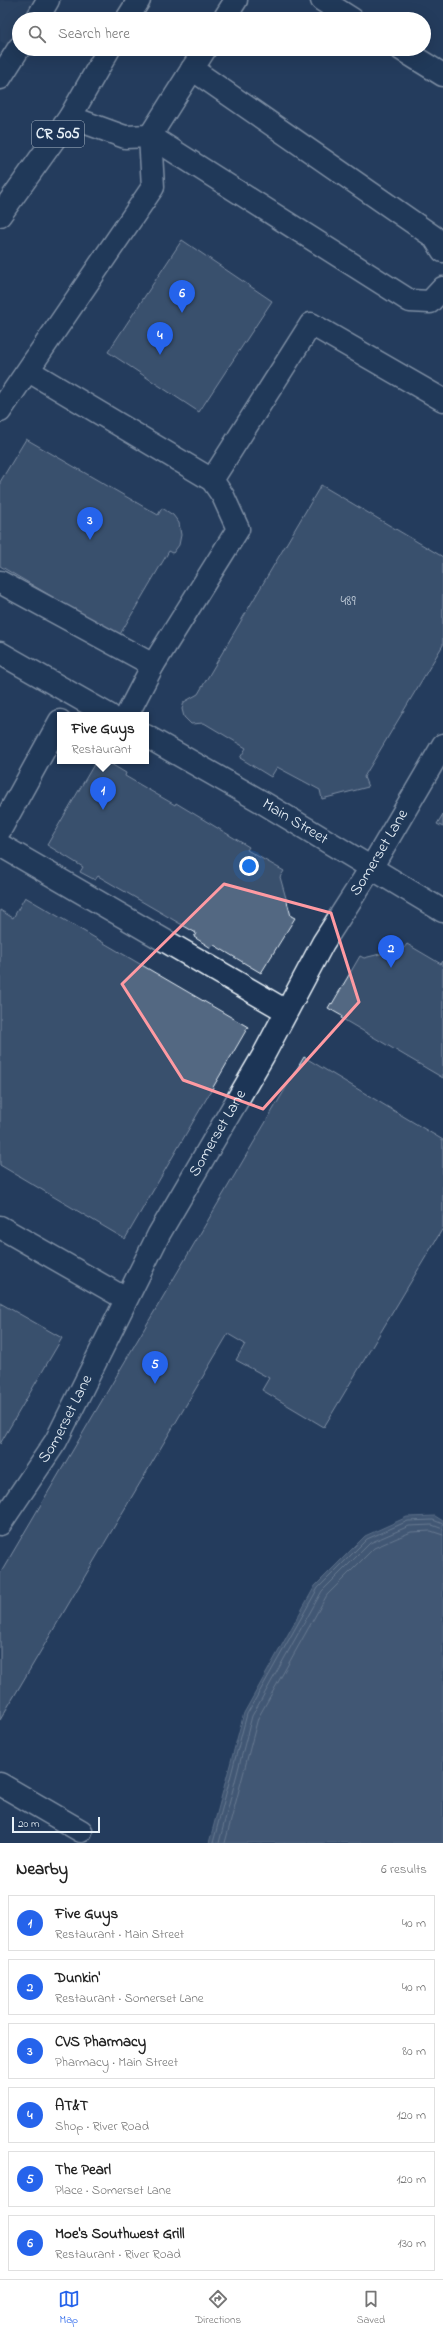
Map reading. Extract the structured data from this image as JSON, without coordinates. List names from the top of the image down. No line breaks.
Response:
{"streets":{"street":["CR 505","Main Street","Somerset Lane"]},"crossings":[["Main Street","Somerset Lane"]],"house_numbers":["489"],"scale_bar":"20 m","page":{"search":"Search here","pins":["6","4","3","1","2","5"],"popup":["Five Guys","Restaurant"],"scale":"20 m","heading":["Nearby","6 results"],"list":[{"mark":"1","name":"Five Guys","note":"Restaurant · Main Street","value":"40 m"},{"mark":"2","name":"Dunkin'","note":"Restaurant · Somerset Lane","value":"40 m"},{"mark":"3","name":"CVS Pharmacy","note":"Pharmacy · Main Street","value":"80 m"},{"mark":"4","name":"AT&T","note":"Shop · River Road","value":"120 m"},{"mark":"5","name":"The Pearl","note":"Place · Somerset Lane","value":"120 m"},{"mark":"6","name":"Moe's Southwest Grill","note":"Restaurant · River Road","value":"130 m"}],"nav":["Map","Directions","Saved"]}}
